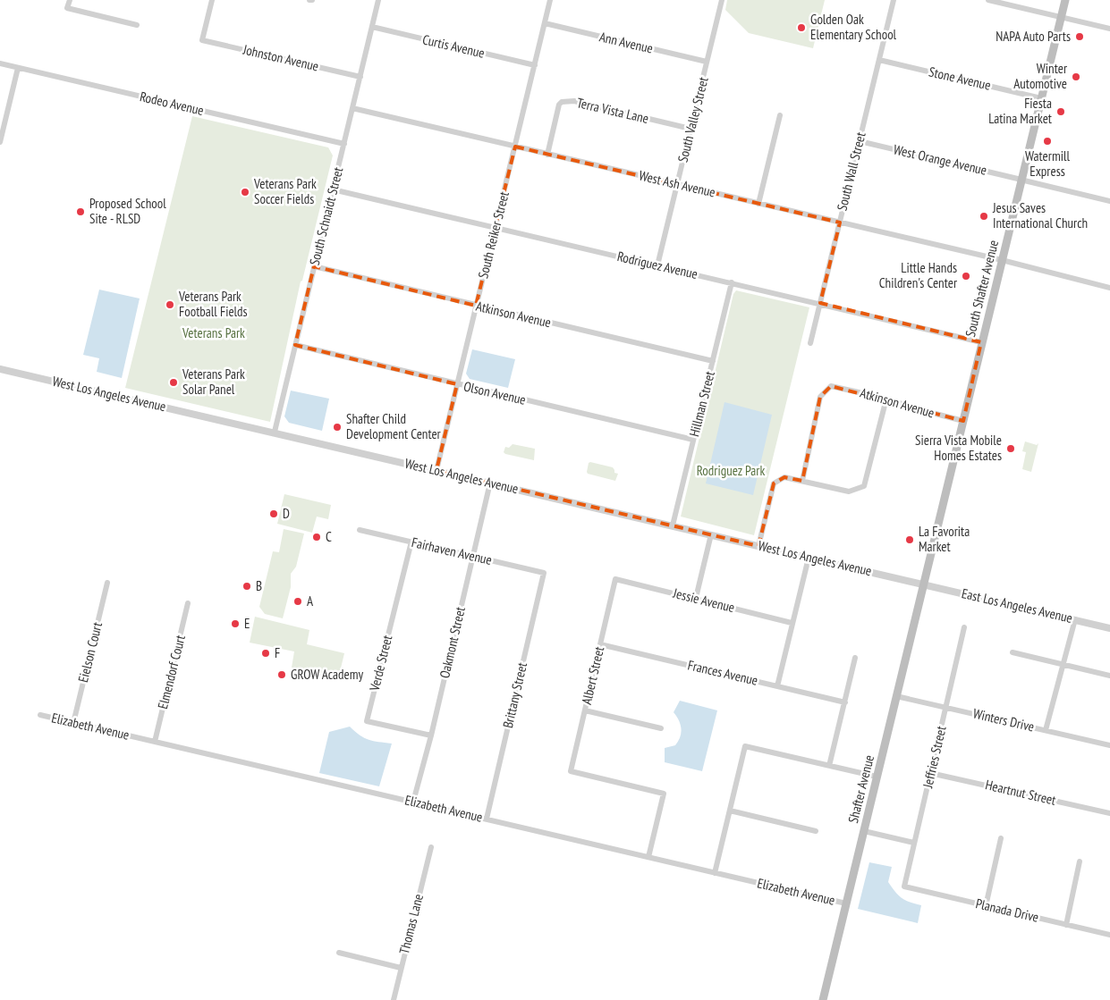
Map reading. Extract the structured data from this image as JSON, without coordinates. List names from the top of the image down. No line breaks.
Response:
{"streets":{"main road":["South Shafter Avenue","Shafter Avenue"],"street":["Ann Avenue","Curtis Avenue","Johnston Avenue","Stone Avenue","Rodeo Avenue","Terra Vista Lane","South Valley Street","West Orange Avenue","South Wall Street","West Ash Avenue","South Schnaidt Street","South Reiker Street","Rodriguez Avenue","Atkinson Avenue","Olson Avenue","West Los Angeles Avenue","Hillman Street","Fairhaven Avenue","Jessie Avenue","East Los Angeles Avenue","Oakmont Street","Eielson Court","Verde Street","Elmendorf Court","Frances Avenue","Albert Street","Brittany Street","Winters Drive","Elizabeth Avenue","Jeffries Street","Heartnut Street","Planada Drive","Thomas Lane"]},"crossings":[["Ann Avenue","South Valley Street"],["Ann Avenue","South Reiker Street"],["Curtis Avenue","South Schnaidt Street"],["Curtis Avenue","South Reiker Street"],["Johnston Avenue","South Schnaidt Street"],["Stone Avenue","South Wall Street"],["Stone Avenue","South Shafter Avenue"],["Rodeo Avenue","South Schnaidt Street"],["Terra Vista Lane","South Valley Street"],["Terra Vista Lane","West Ash Avenue"],["South Valley Street","West Ash Avenue"],["South Valley Street","Rodriguez Avenue"],["West Orange Avenue","South Wall Street"],["West Orange Avenue","South Shafter Avenue"],["South Wall Street","West Ash Avenue"],["South Wall Street","Rodriguez Avenue"],["West Ash Avenue","South Schnaidt Street"],["West Ash Avenue","South Reiker Street"],["West Ash Avenue","South Shafter Avenue"],["South Schnaidt Street","Rodriguez Avenue"],["South Schnaidt Street","Atkinson Avenue"],["South Schnaidt Street","Olson Avenue"],["South Schnaidt Street","West Los Angeles Avenue"],["South Reiker Street","Rodriguez Avenue"],["South Reiker Street","Atkinson Avenue"],["South Reiker Street","Olson Avenue"],["South Reiker Street","West Los Angeles Avenue"],["Rodriguez Avenue","South Shafter Avenue"],["Rodriguez Avenue","Hillman Street"],["South Shafter Avenue","Atkinson Avenue"],["South Shafter Avenue","West Los Angeles Avenue"],["South Shafter Avenue","East Los Angeles Avenue"],["South Shafter Avenue","Shafter Avenue"],["Atkinson Avenue","Hillman Street"],["Olson Avenue","Hillman Street"],["West Los Angeles Avenue","Hillman Street"],["West Los Angeles Avenue","East Los Angeles Avenue"],["West Los Angeles Avenue","Oakmont Street"],["West Los Angeles Avenue","Shafter Avenue"],["Fairhaven Avenue","Oakmont Street"],["Fairhaven Avenue","Verde Street"],["Fairhaven Avenue","Brittany Street"],["Jessie Avenue","Albert Street"],["East Los Angeles Avenue","Shafter Avenue"],["Oakmont Street","Verde Street"],["Oakmont Street","Elizabeth Avenue"],["Eielson Court","Elizabeth Avenue"],["Elmendorf Court","Elizabeth Avenue"],["Frances Avenue","Albert Street"],["Albert Street","Elizabeth Avenue"],["Brittany Street","Elizabeth Avenue"],["Winters Drive","Jeffries Street"],["Winters Drive","Shafter Avenue"],["Elizabeth Avenue","Shafter Avenue"],["Jeffries Street","Heartnut Street"],["Jeffries Street","Planada Drive"]],"parks":["Veterans Park","Rodriguez Park"],"places":["Golden Oak Elementary School","NAPA Auto Parts","Winter Automotive","Fiesta Latina Market","Watermill Express","Veterans Park Soccer Fields","Proposed School Site - RLSD","Jesus Saves International Church","Little Hands Children's Center","Veterans Park Football Fields","Veterans Park Solar Panel","Shafter Child Development Center","Sierra Vista Mobile Homes Estates","D","C","La Favorita Market","B","A","E","F","GROW Academy"]}
